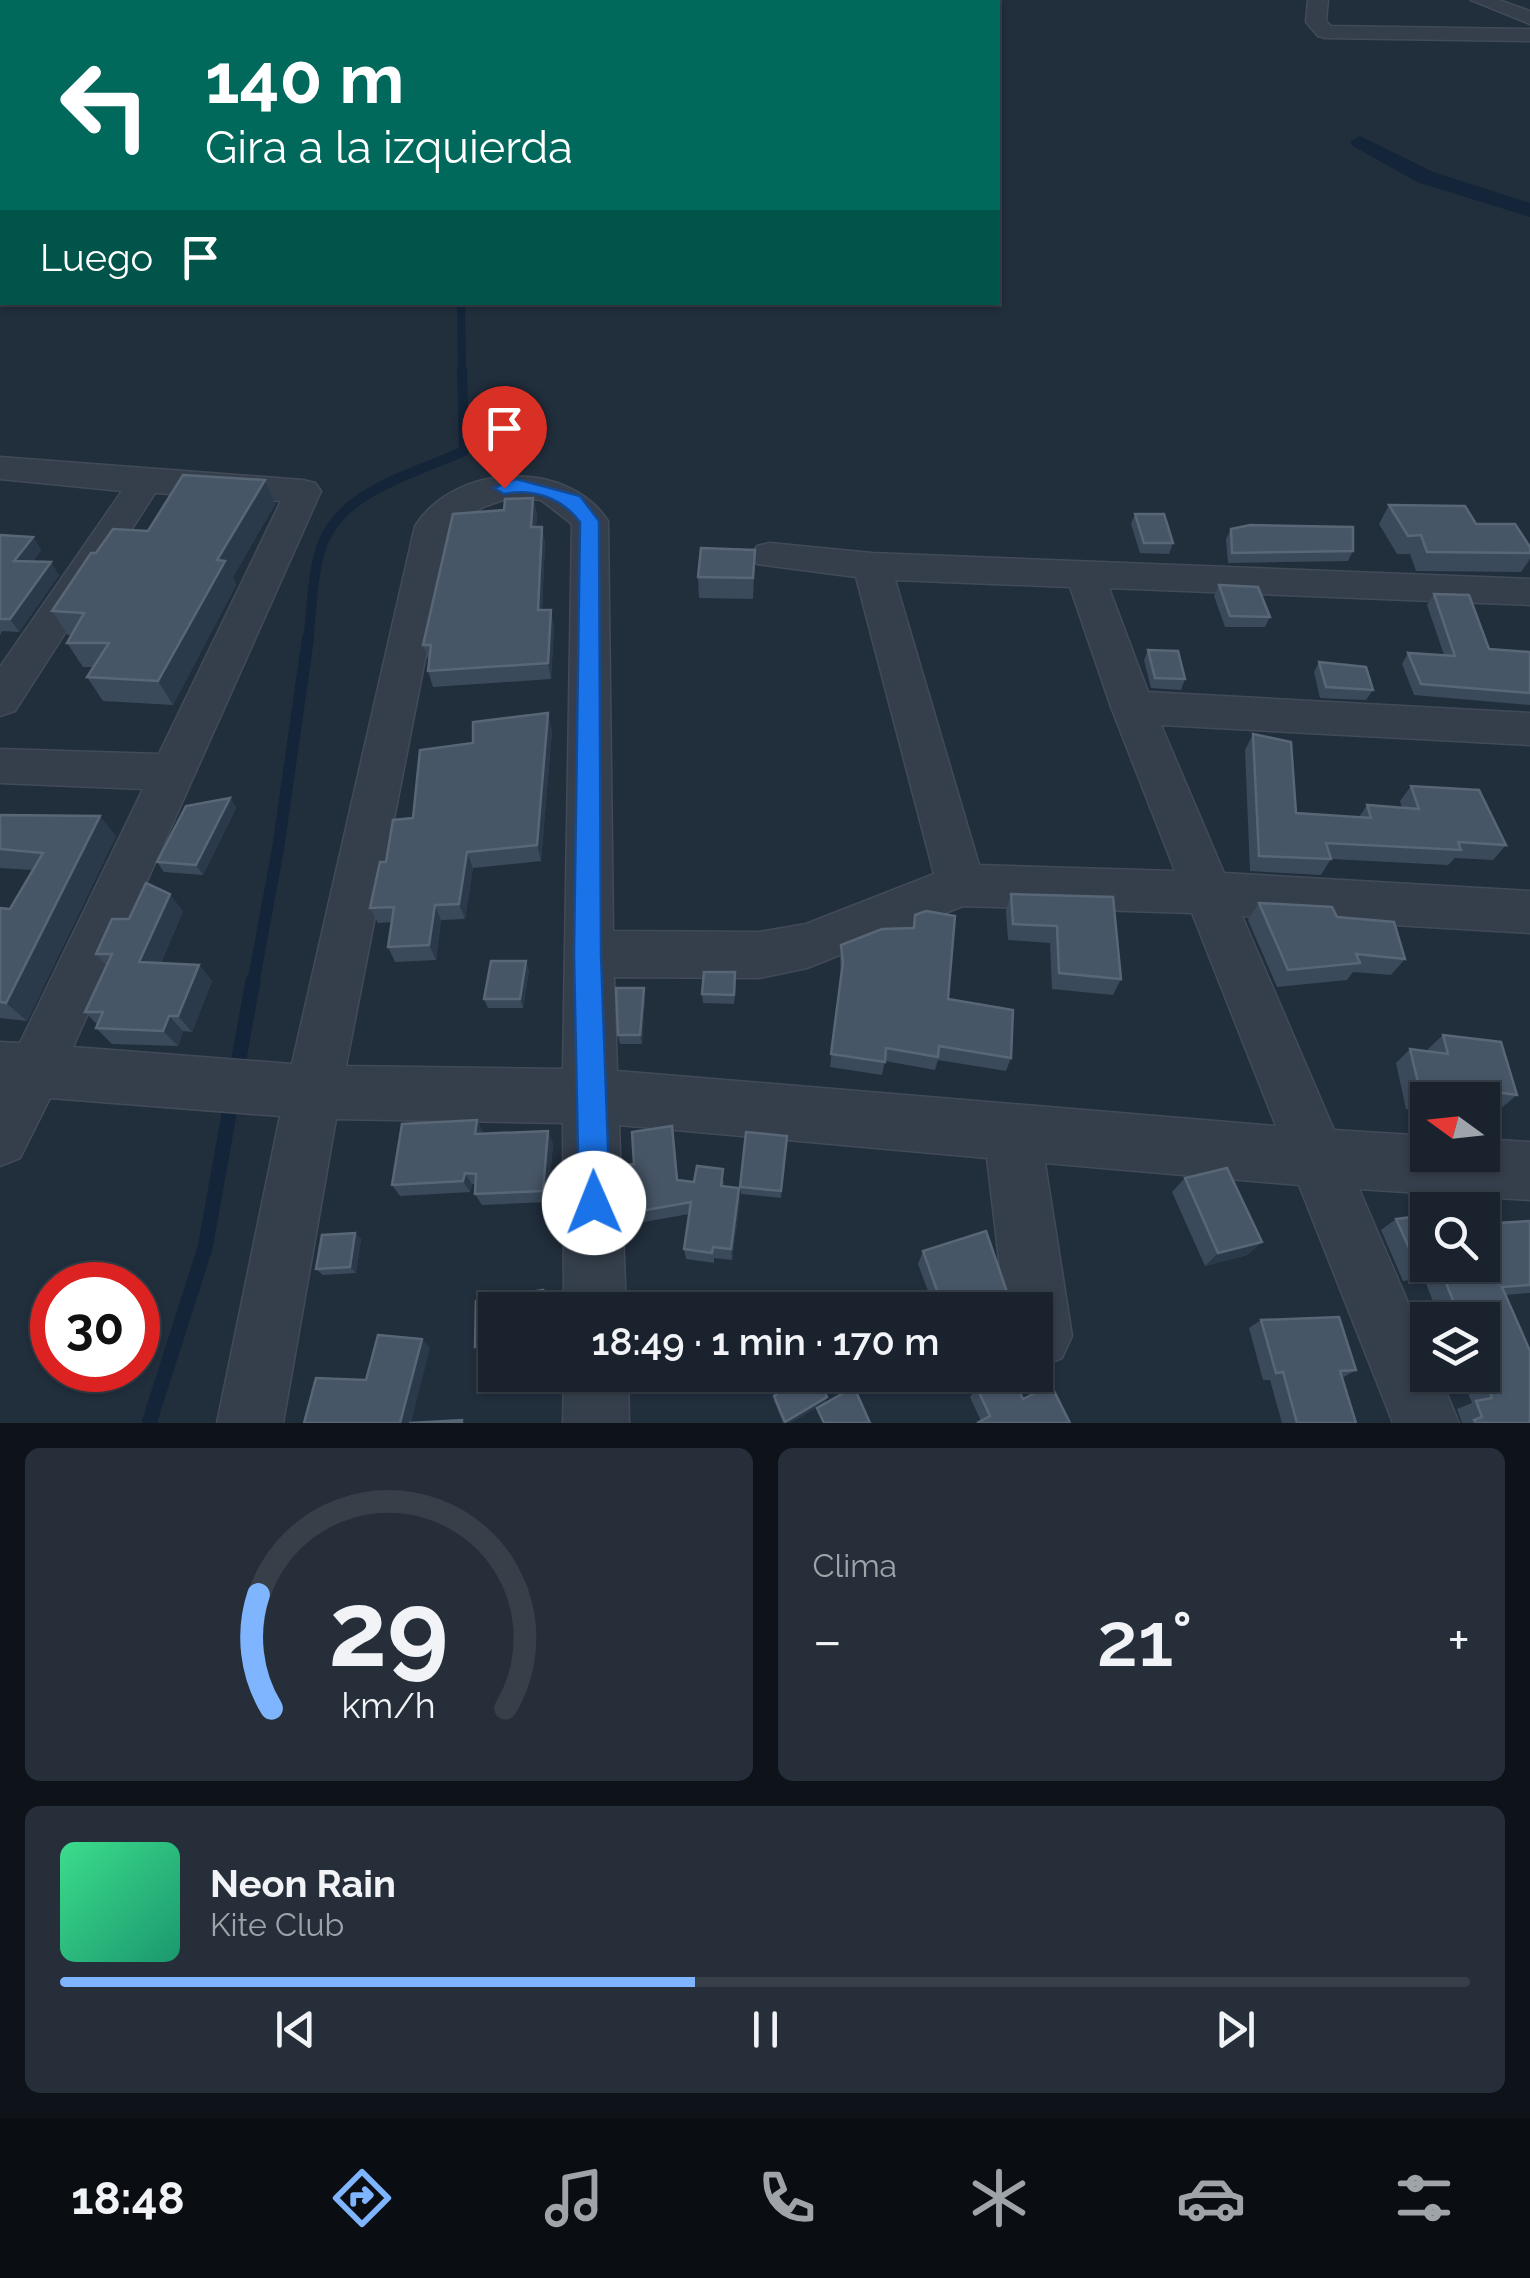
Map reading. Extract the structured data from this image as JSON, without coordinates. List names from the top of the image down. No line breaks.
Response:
{"north":"left","page":{"turn":["140 m","Gira a la izquierda"],"then":"Luego","limit":"30","trip":"18:49 · 1 min · 170 m","tile":"Clima","heat":["−","21°","+"],"song":["Neon Rain","Kite Club"],"tabs":"18:48","gauge":["29","km/h"]}}
